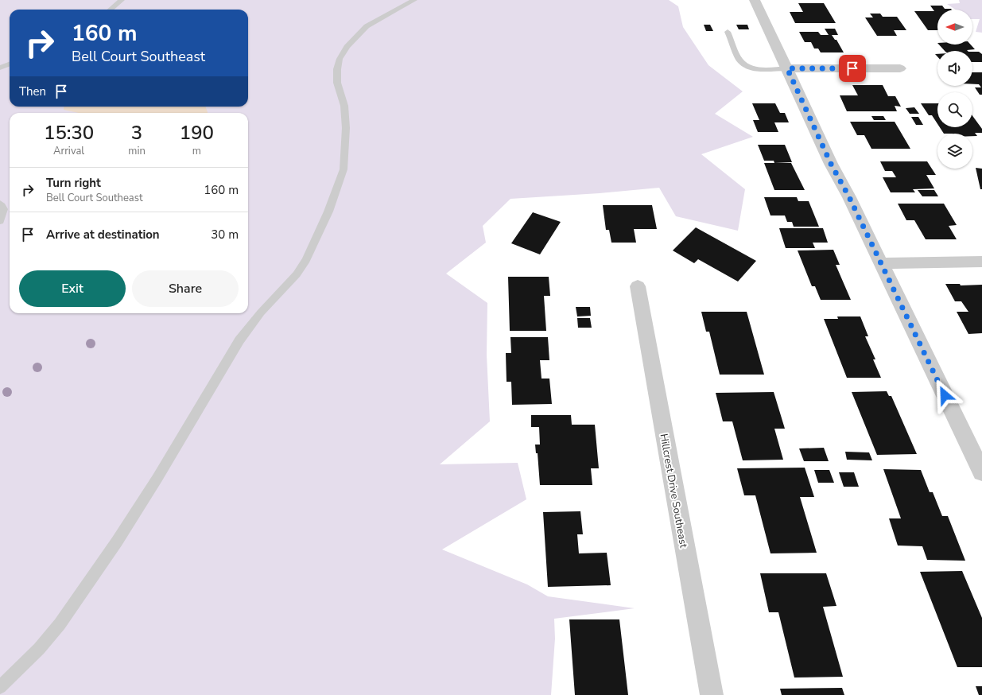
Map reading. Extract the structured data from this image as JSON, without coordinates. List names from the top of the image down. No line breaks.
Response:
{"streets":{"street":["Hillcrest Drive Southeast"]},"north":"left","page":{"turn":["160 m","Bell Court Southeast"],"then":"Then","eta":["15:30","Arrival","3","min","190","m"],"list":[{"name":"Turn right","note":"Bell Court Southeast","value":"160 m"},{"name":"Arrive at destination","value":"30 m"}],"buttons":["Exit","Share"]}}
